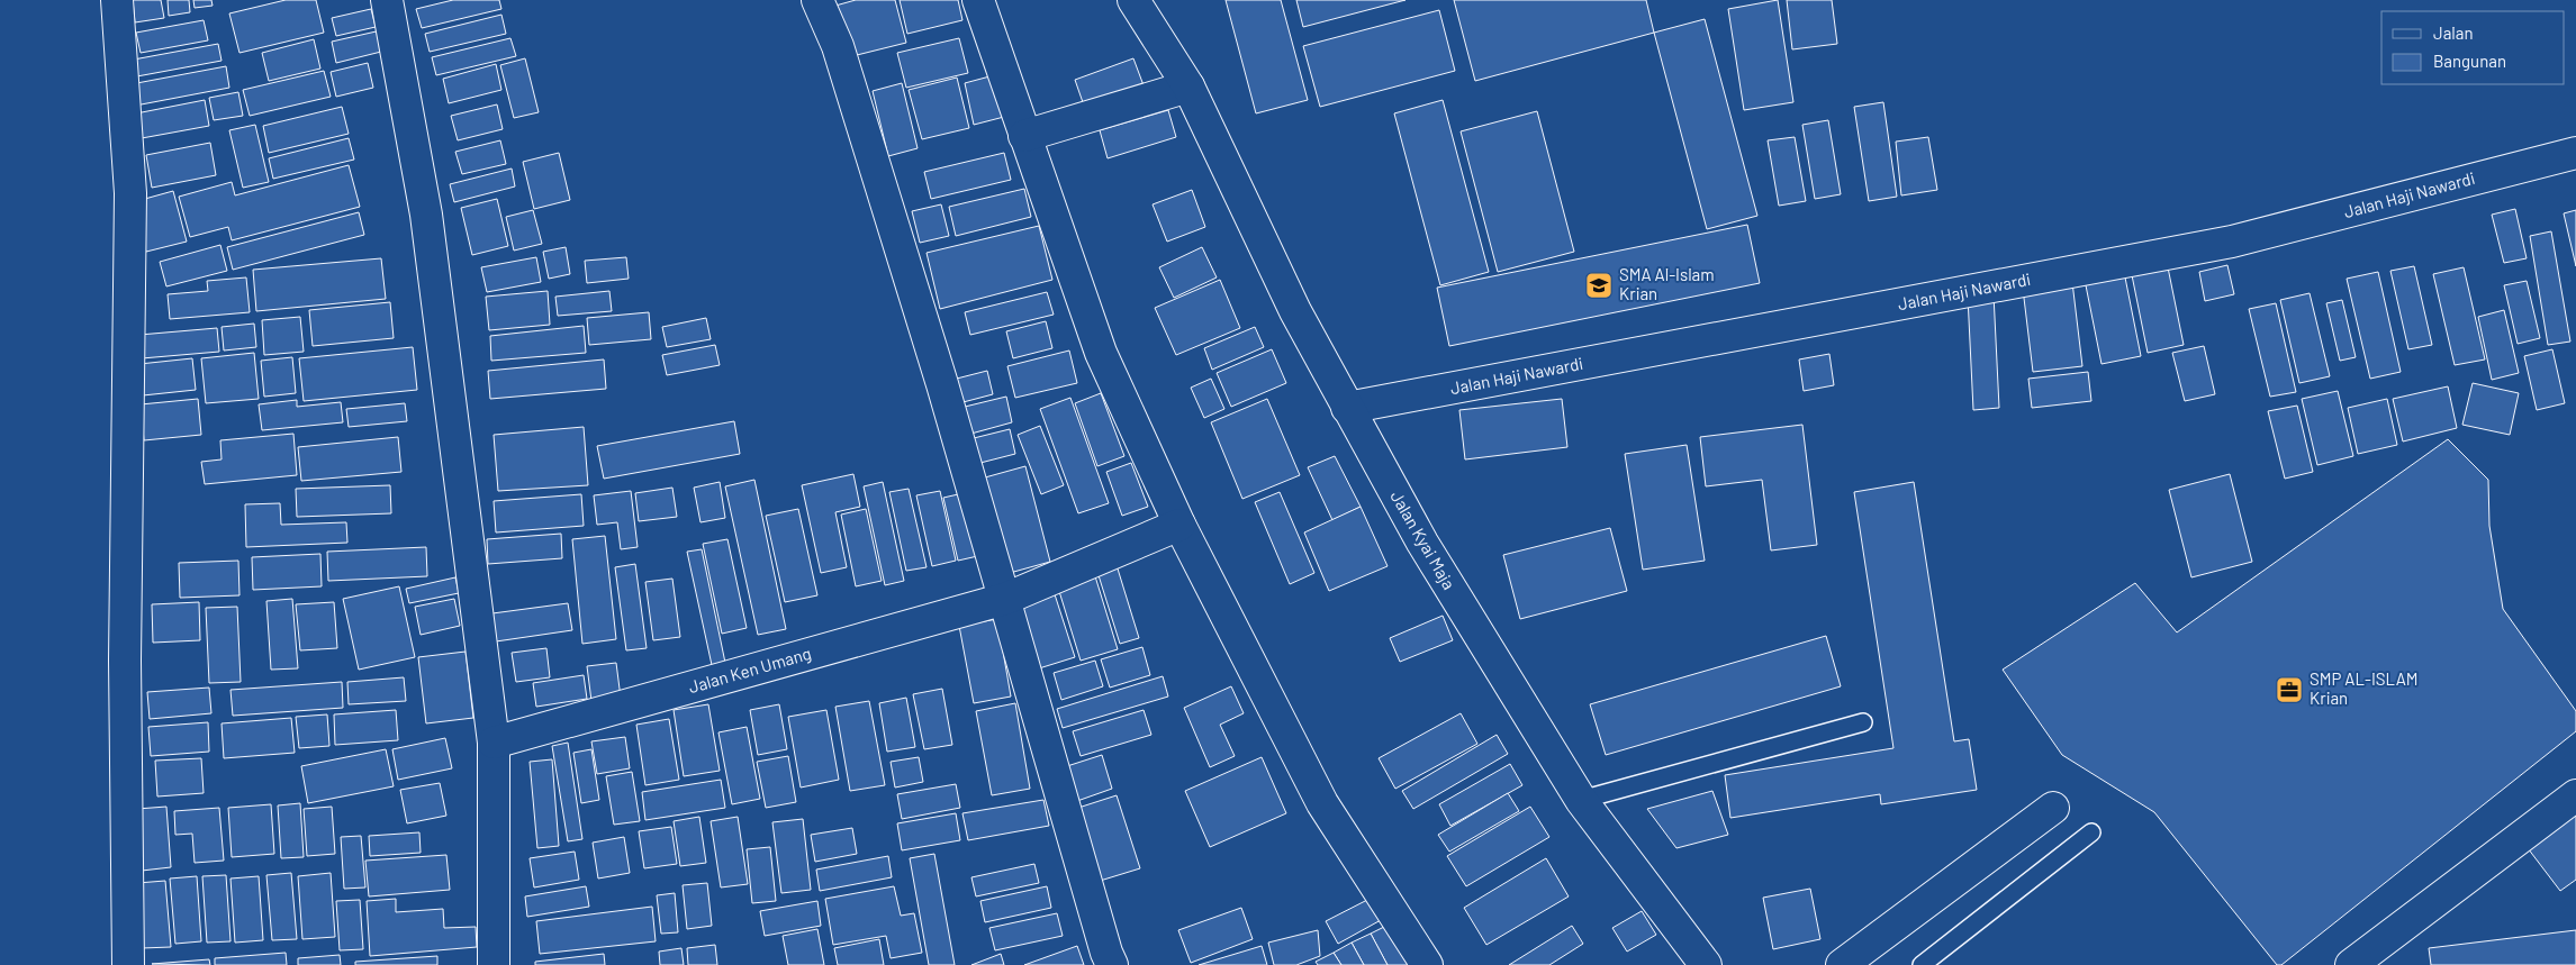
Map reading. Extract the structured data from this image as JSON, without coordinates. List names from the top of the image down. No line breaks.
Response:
{"streets":{"street":["Jalan Haji Nawardi","Jalan Kyai Maja","Jalan Ken Umang"]},"crossings":[["Jalan Haji Nawardi","Jalan Kyai Maja"]],"places":{"school or university":["SMA Al-Islam Krian"],"office":["SMP AL-ISLAM Krian"]},"legend":["Jalan","Bangunan"]}
